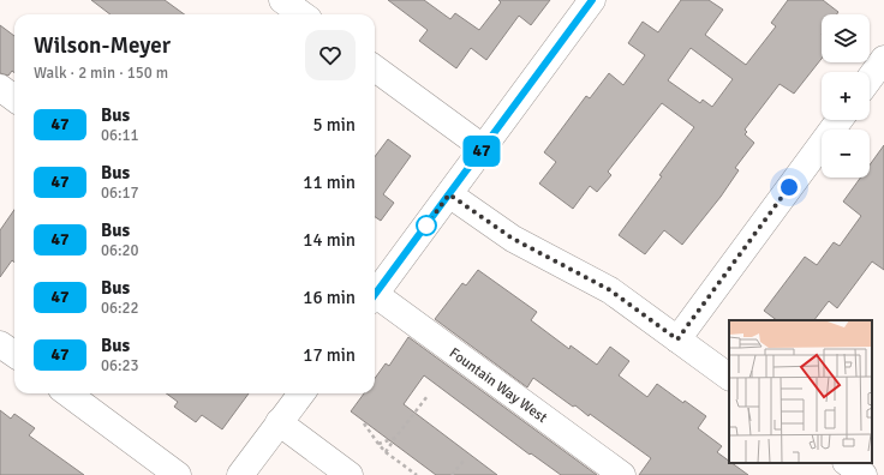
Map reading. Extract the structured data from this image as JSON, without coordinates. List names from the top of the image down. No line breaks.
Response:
{"streets":{"street":["Fountain Way West"]},"lines":["bus line 47"],"page":{"on_map":"47","map_buttons":["+","−"],"heading":["Wilson-Meyer","Walk · 2 min · 150 m"],"list":[{"mark":"47","name":"Bus","note":"06:11","value":"5 min"},{"mark":"47","name":"Bus","note":"06:17","value":"11 min"},{"mark":"47","name":"Bus","note":"06:20","value":"14 min"},{"mark":"47","name":"Bus","note":"06:22","value":"16 min"},{"mark":"47","name":"Bus","note":"06:23","value":"17 min"}]}}
